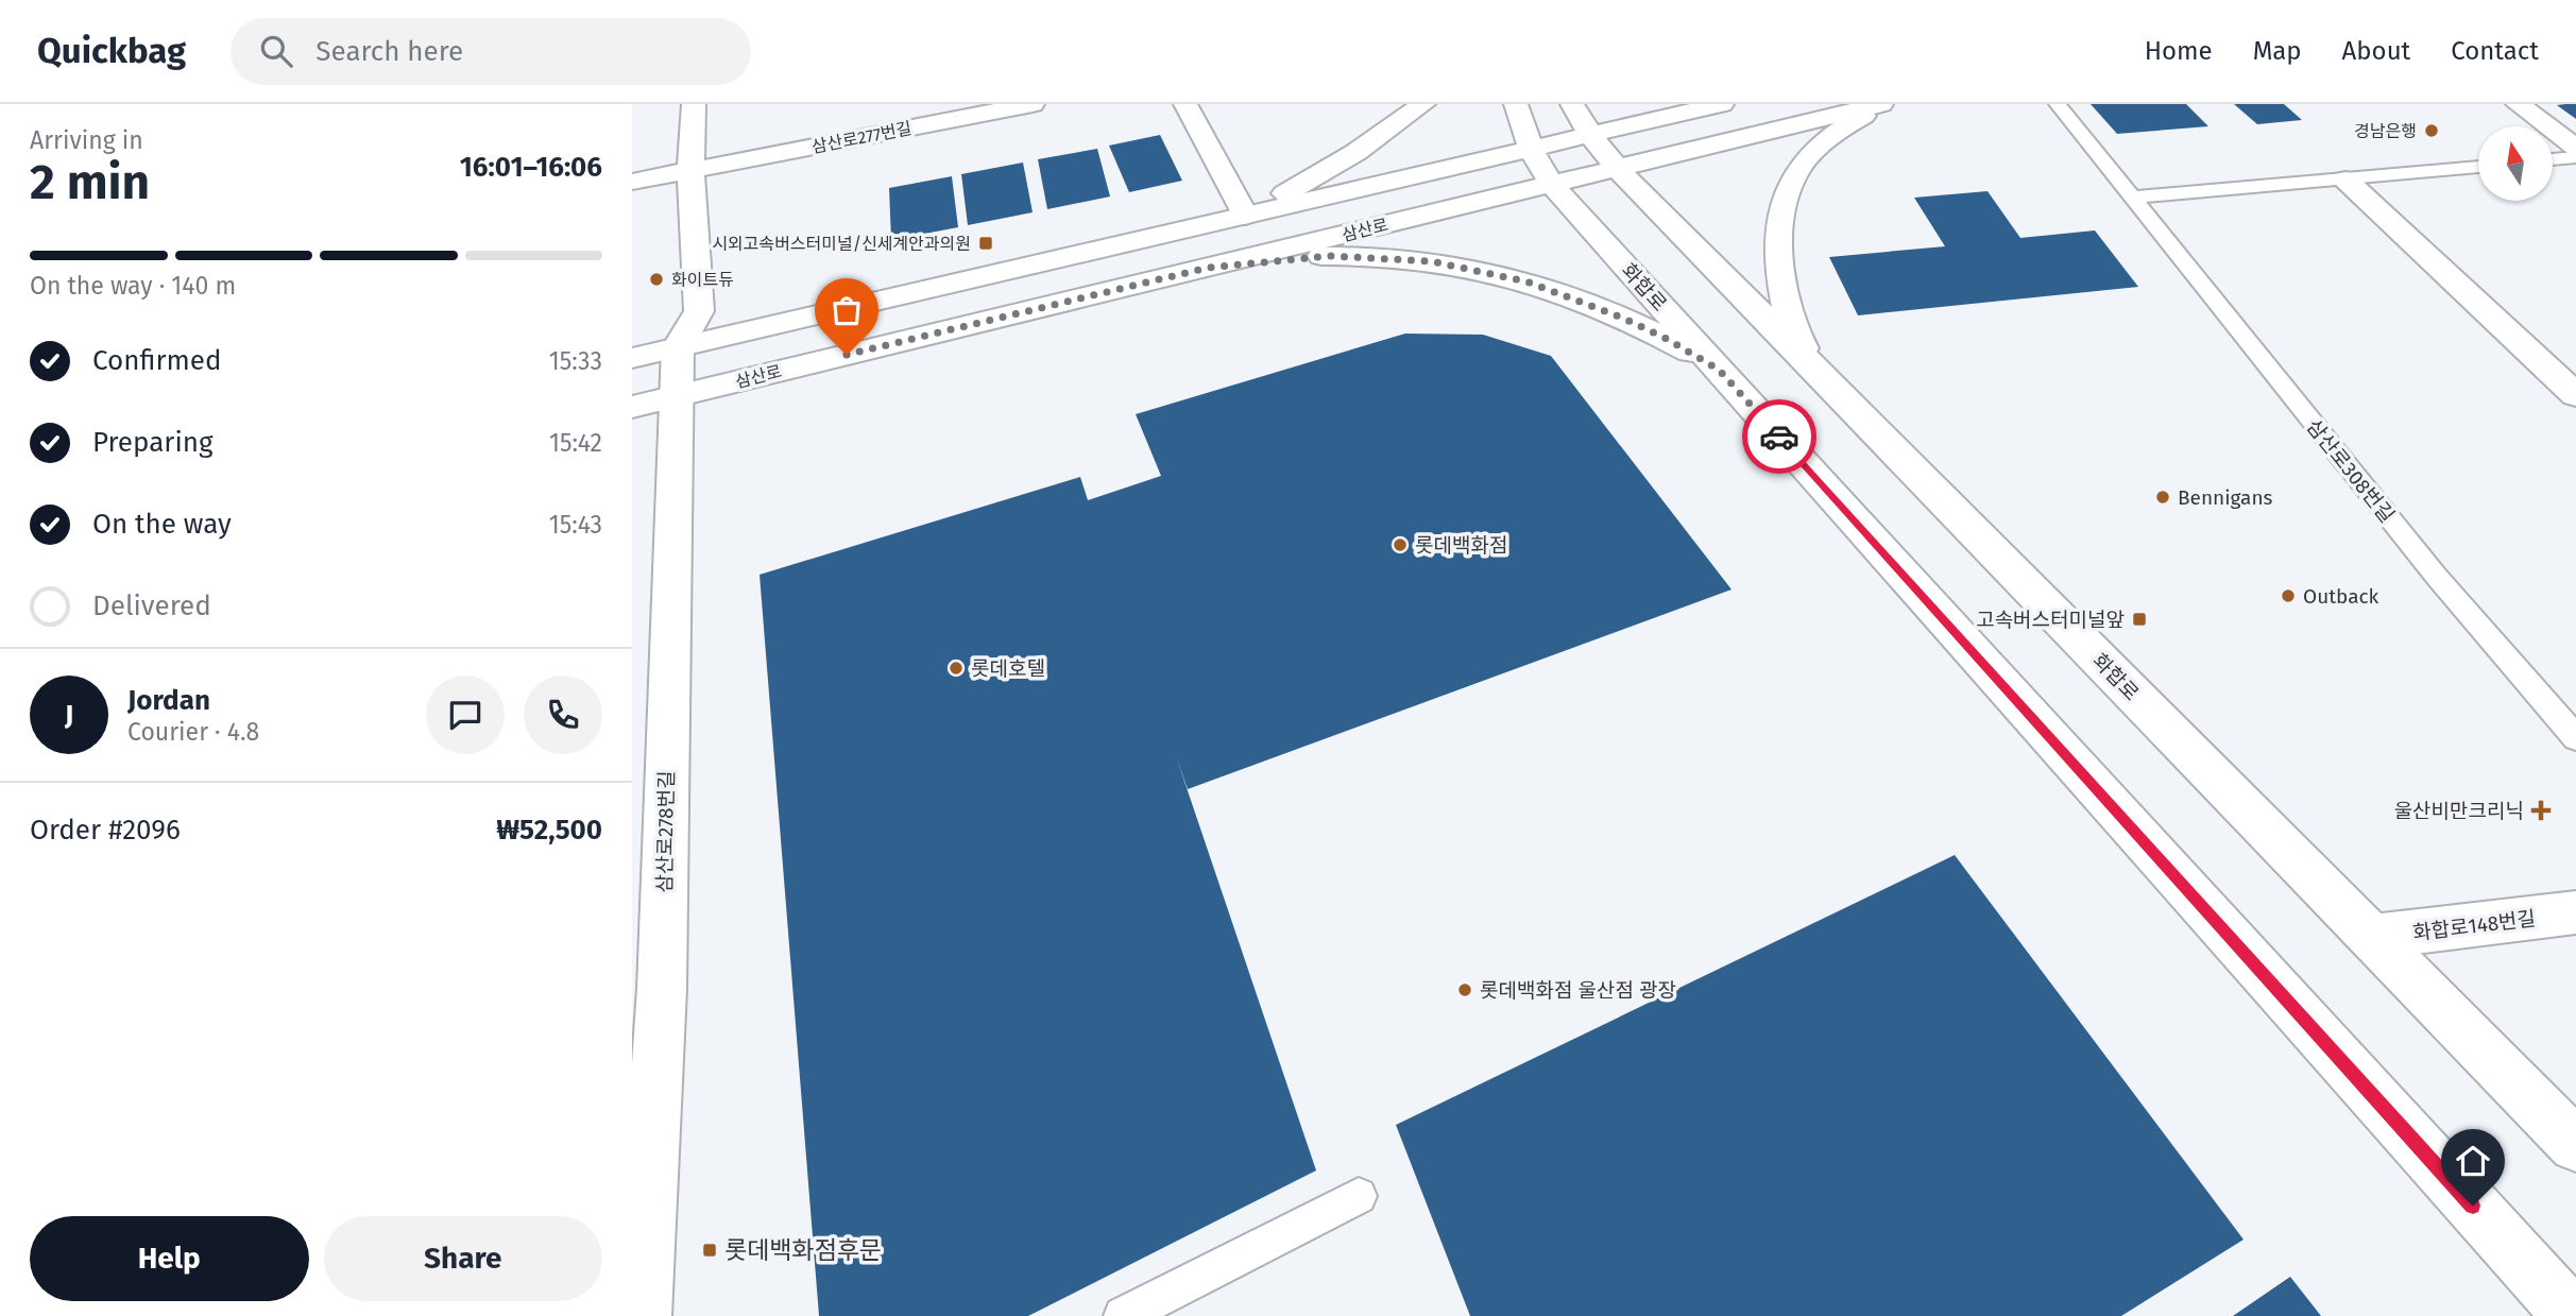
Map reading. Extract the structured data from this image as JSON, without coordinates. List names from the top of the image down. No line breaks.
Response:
{"streets":{"main road":["삼산로277번길","삼산로","화합로","삼산로278번길","화합로148번길"],"lane":["삼산로308번길"]},"crossings":[["삼산로","화합로"],["삼산로","삼산로278번길"],["화합로","화합로148번길"]],"places":{"other":["경남은행","화이트듀","Bennigans","롯데백화점","Outback","롯데호텔","롯데백화점 울산점 광장"],"transit":["시외고속버스터미널/신세계안과의원","고속버스터미널앞","롯데백화점후문"],"health":["울산비만크리닉"]},"north":"top","page":{"header":"Quickbag","search":"Search here","nav":["Home","Map","About","Contact"],"heading":["2 min","Arriving in","16:01–16:06"],"panel":["Jordan","Courier · 4.8","Order #2096","₩52,500"],"bar":"On the way · 140 m","list":[["Confirmed","15:33"],["Preparing","15:42"],["On the way","15:43"],"Delivered"],"round":"J","buttons":["Help","Share"]}}
